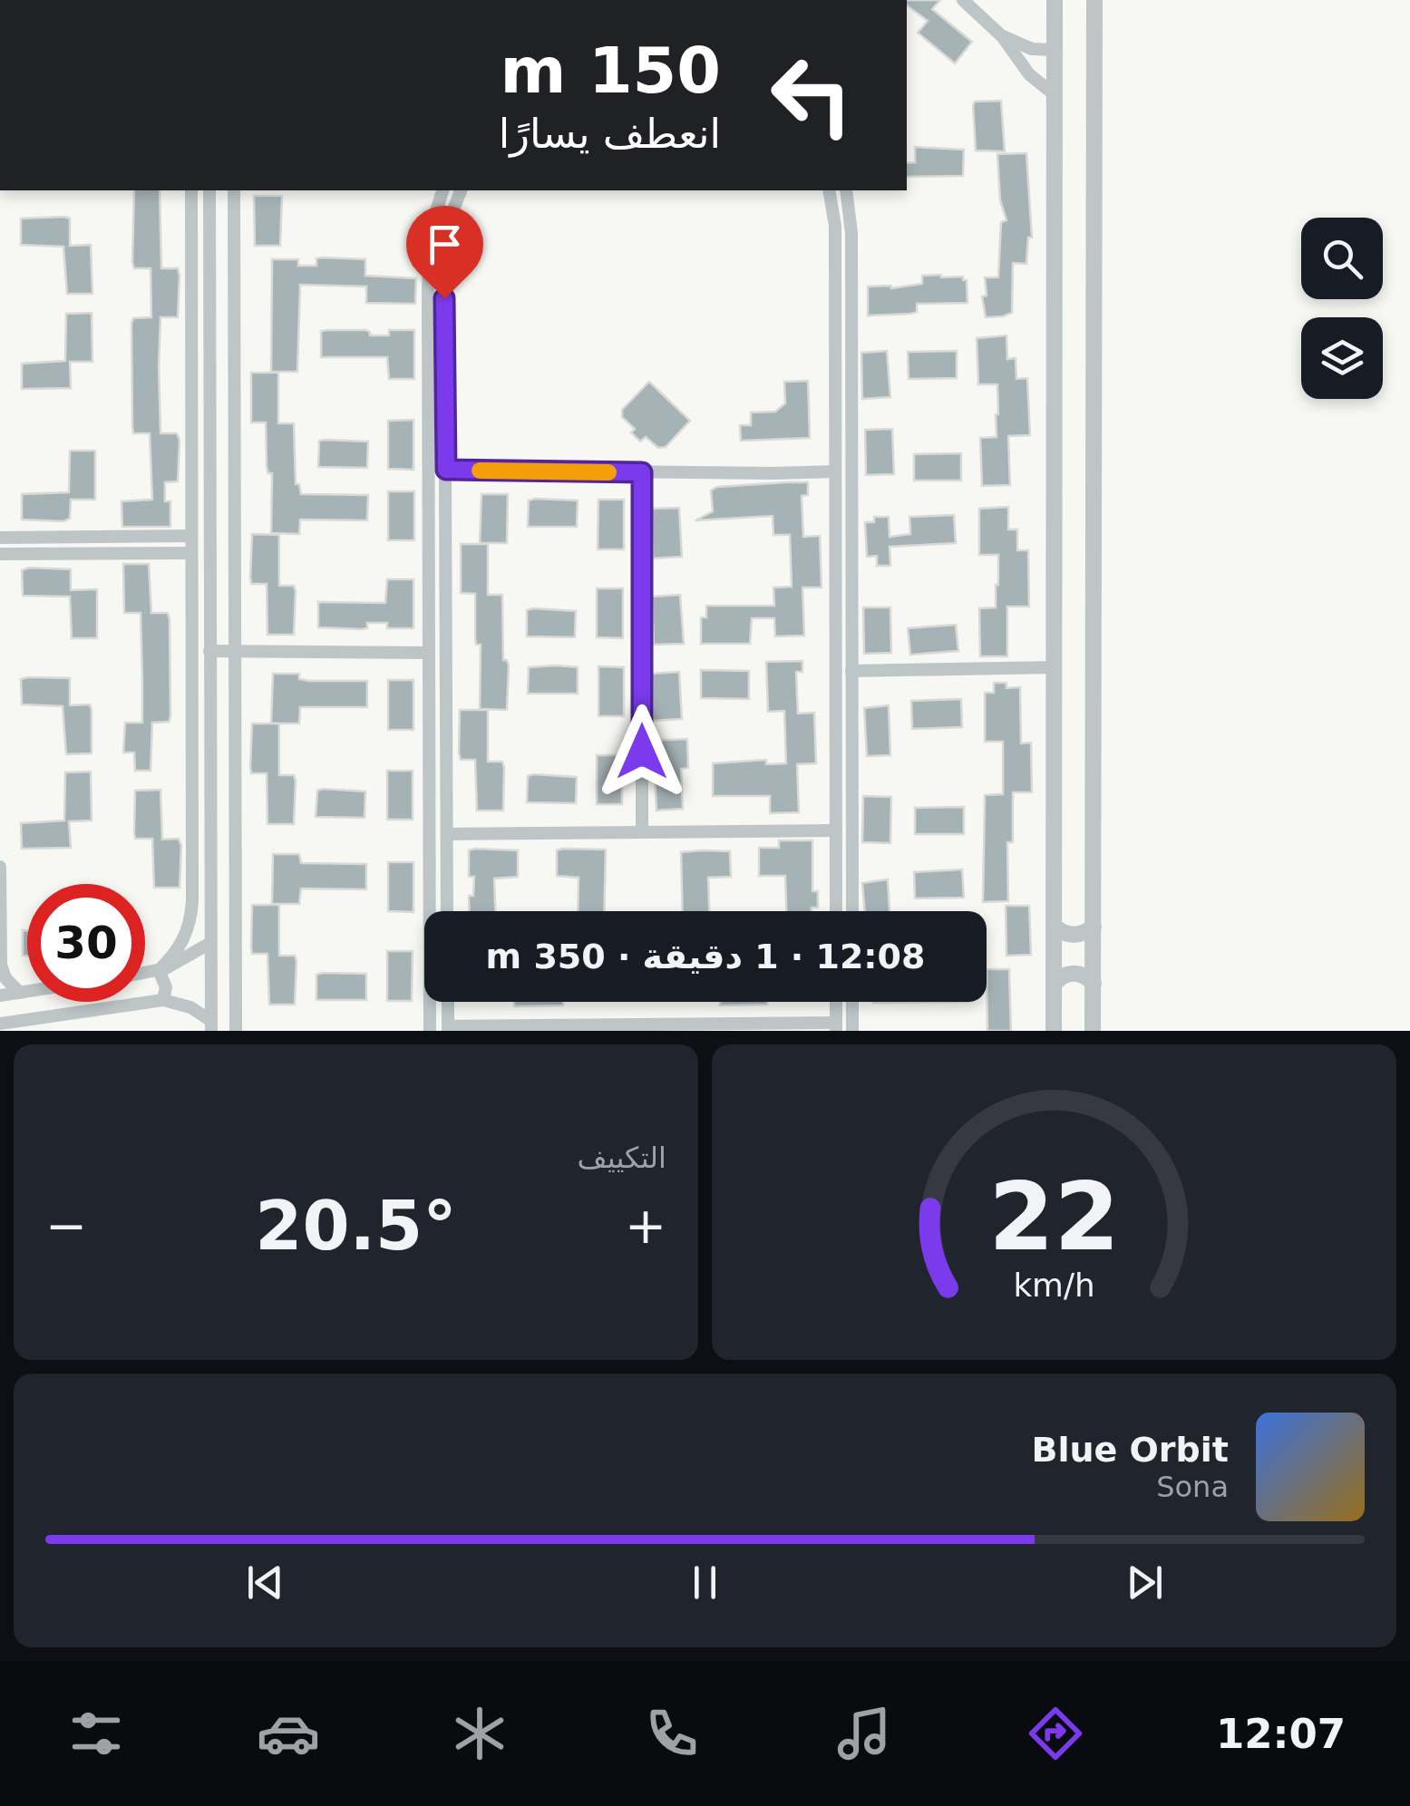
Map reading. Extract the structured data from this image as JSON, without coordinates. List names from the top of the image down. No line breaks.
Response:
{"page":{"turn":["150 m","انعطف يسارًا"],"limit":"30","trip":"12:08 · 1 دقيقة · 350 m","tile":"التكييف","heat":["−","20.5°","+"],"song":["Blue Orbit","Sona"],"tabs":"12:07","gauge":["22","km/h"]}}
